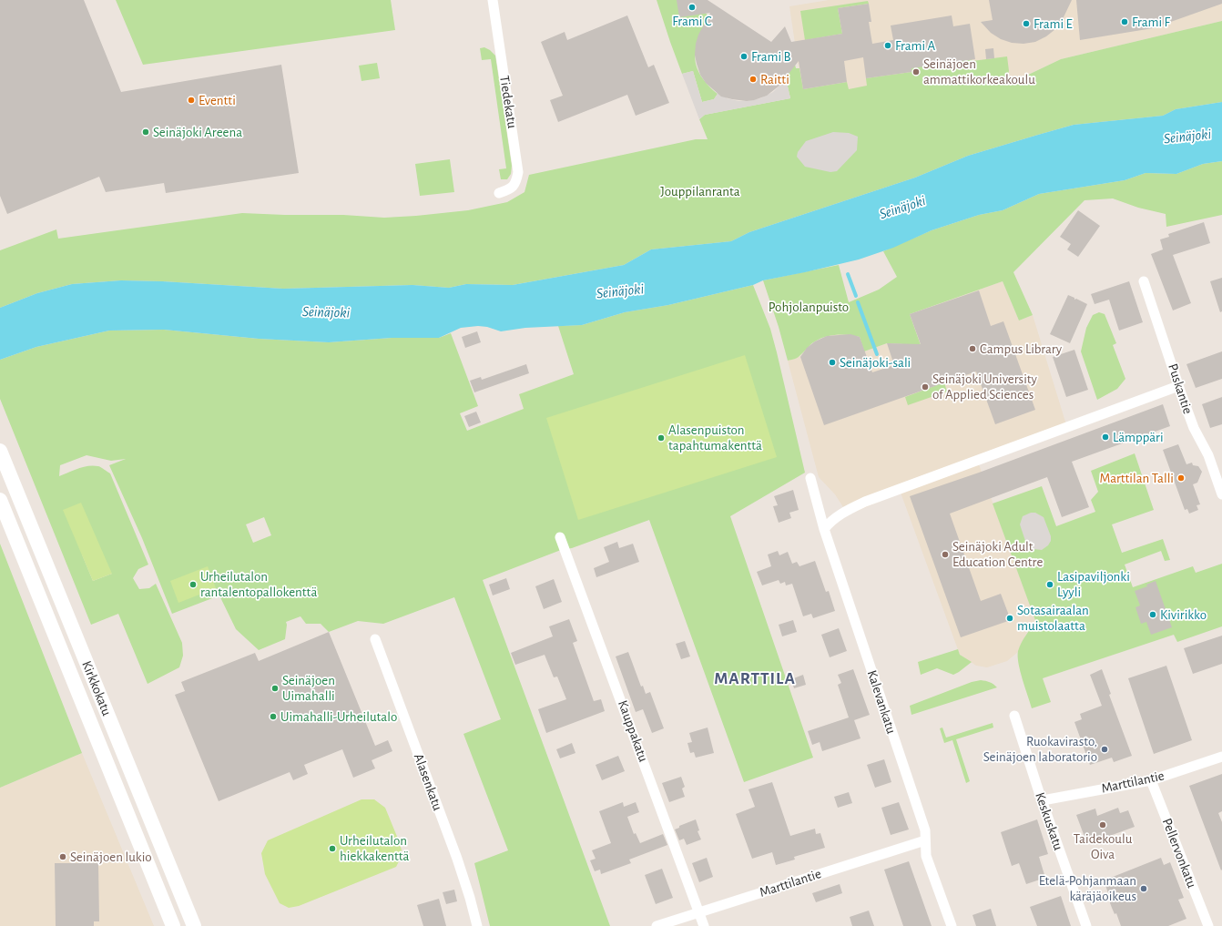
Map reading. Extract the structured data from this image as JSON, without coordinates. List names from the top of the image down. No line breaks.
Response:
{"streets":{"main road":["Kirkkokatu"],"street":["Tiedekatu","Puskantie","Kalevankatu","Kauppakatu","Alasenkatu","Marttilantie","Keskuskatu","Pellervonkatu"]},"crossings":[["Kalevankatu","Marttilantie"],["Kauppakatu","Marttilantie"],["Marttilantie","Keskuskatu"],["Marttilantie","Pellervonkatu"]],"districts":["MARTTILA"],"water":["Seinäjoki"],"parks":["Jouppilanranta","Pohjolanpuisto"],"places":["Frami C","Frami F","Frami E","Frami A","Frami B","Seinäjoen ammattikorkeakoulu","Raitti","Eventti","Seinäjoki Areena","Campus Library","Seinäjoki-sali","Seinäjoki University of Applied Sciences","Lämppäri","Alasenpuiston tapahtumakenttä","Marttilan Talli","Seinäjoki Adult Education Centre","Urheilutalon rantalentopallokenttä","Lasipaviljonki Lyyli","Kivirikko","Sotasairaalan muistolaatta","Seinäjoen Uimahalli","Uimahalli-Urheilutalo","Ruokavirasto, Seinäjoen laboratorio","Taidekoulu Oiva","Urheilutalon hiekkakenttä","Seinäjoen lukio","Etelä-Pohjanmaan käräjäoikeus"]}
